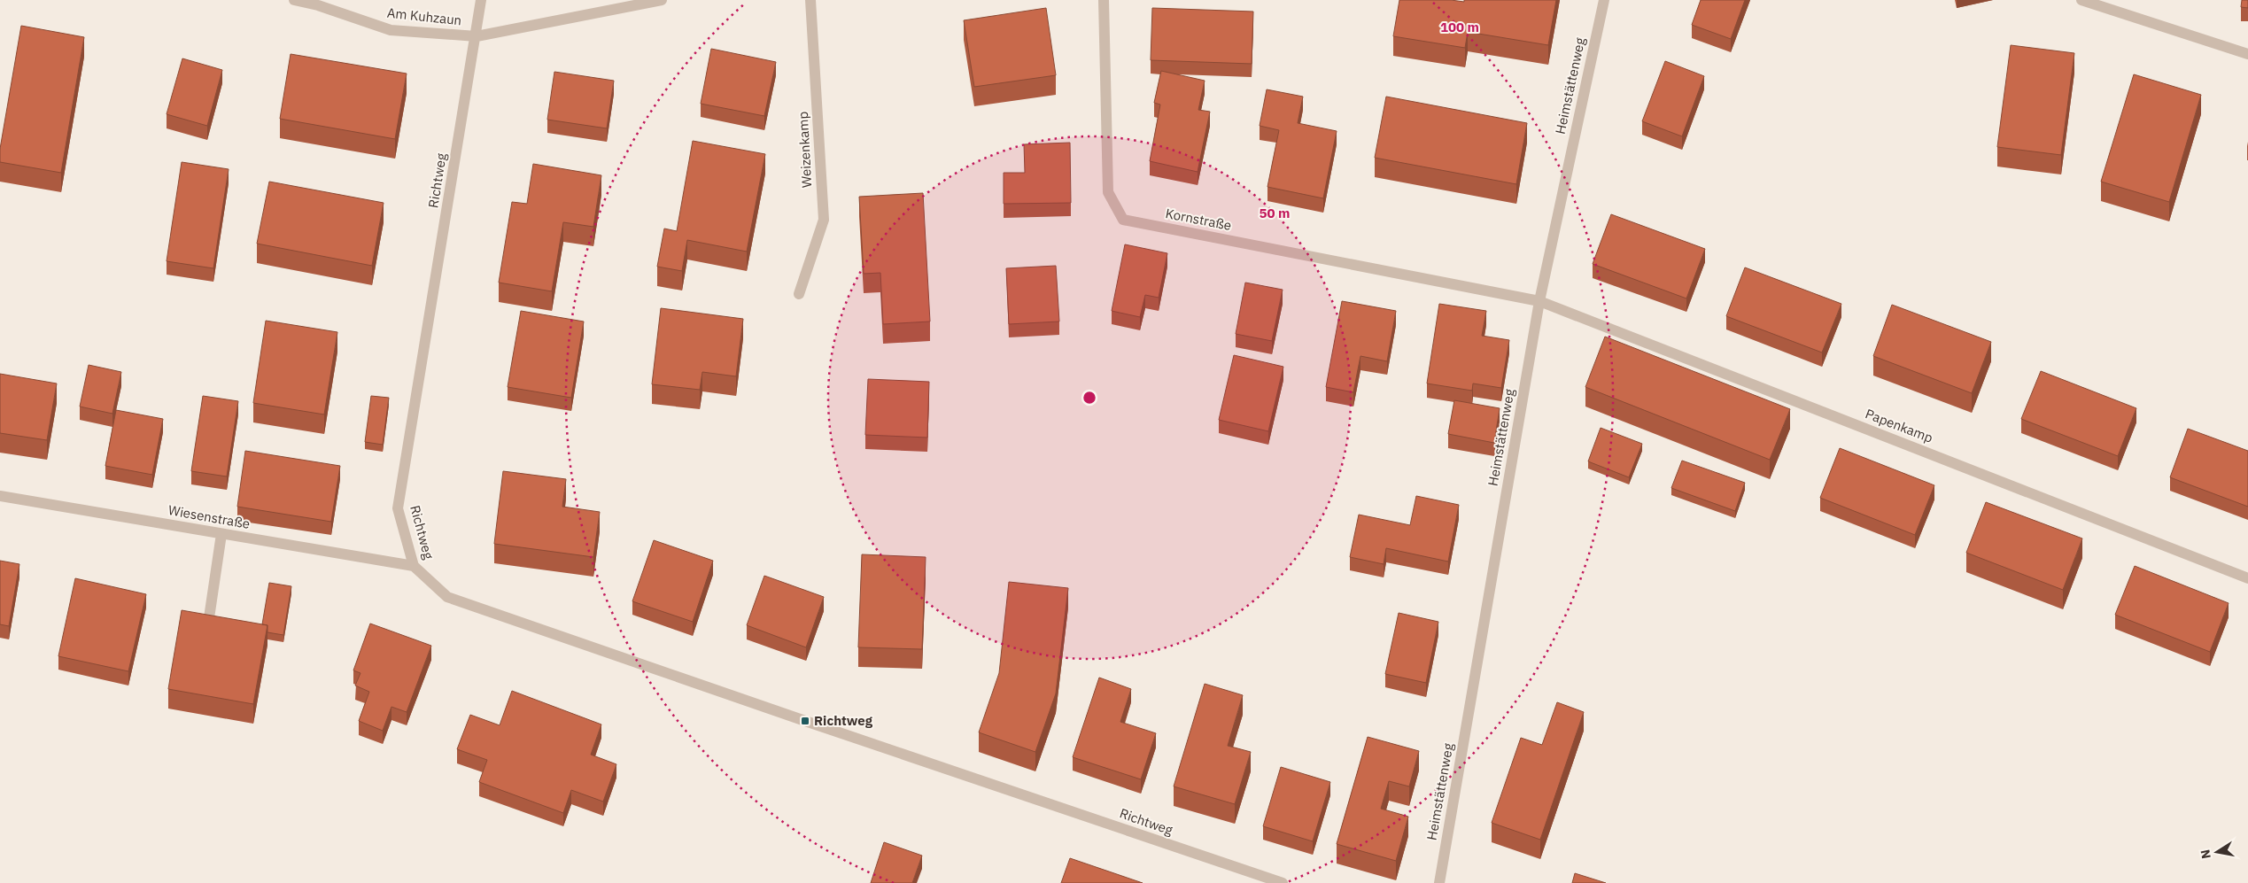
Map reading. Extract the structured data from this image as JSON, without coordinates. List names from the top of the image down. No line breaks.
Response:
{"streets":{"street":["Am Kuhzaun","Heimstättenweg","Weizenkamp","Richtweg","Kornstraße","Papenkamp","Wiesenstraße"]},"crossings":[["Am Kuhzaun","Richtweg"],["Heimstättenweg","Kornstraße"],["Heimstättenweg","Papenkamp"],["Richtweg","Wiesenstraße"],["Kornstraße","Papenkamp"]],"places":{"transit":["Richtweg"]},"north":"left","rings":["100 m","50 m"]}
